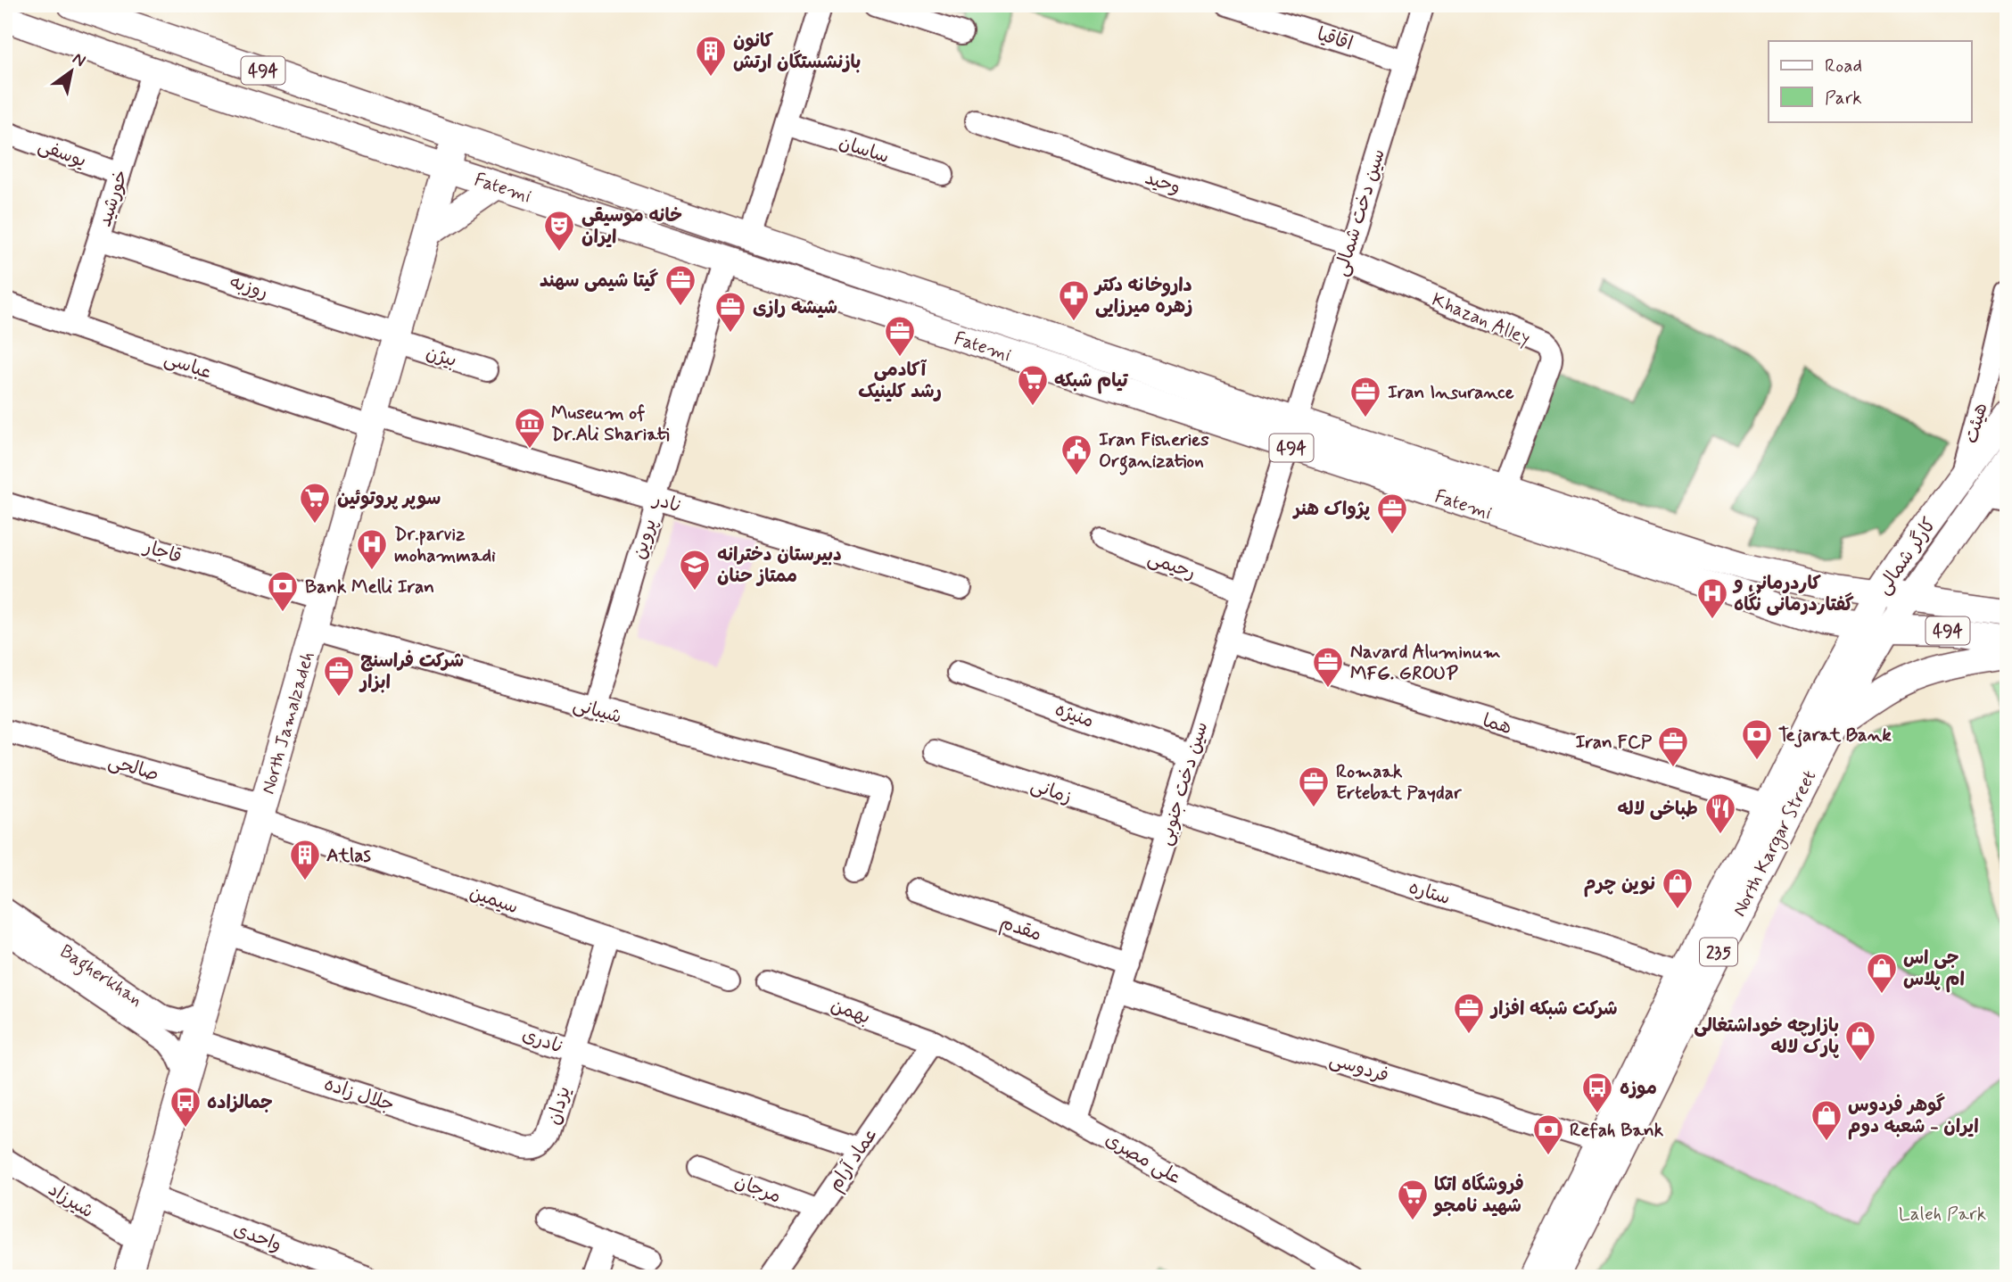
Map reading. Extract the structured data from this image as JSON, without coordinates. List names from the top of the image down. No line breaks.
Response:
{"streets":{"main road":["494","Fatemi","کارگر شمالی","North Jamalzadeh","North Kargar Street","235"],"street":["اقاقیا","ساسان","یوسفی","وحید","خورشید","سین دخت شمالی","روزبه","Khazan Alley","بیژن","عباسی","هیئت","نادر","پروین","قاجار","رحیمی","شیبانی","منیژه","هما","صالحی","سین دخت جنوبی","زمانی","ستاره","سیمین","مقدم","Bagherkhan","بهمن","نادری","فردوسی","جلال زاده","یزدان","علی مصری","عماد آرام","مرجان","شیرزاد","واحدی"]},"crossings":[["اقاقیا","سین دخت شمالی"],["یوسفی","خورشید"],["وحید","سین دخت شمالی"],["وحید","Khazan Alley"],["Fatemi","خورشید"],["Fatemi","سین دخت شمالی"],["Fatemi","Khazan Alley"],["Fatemi","پروین"],["Fatemi","کارگر شمالی"],["Fatemi","North Jamalzadeh"],["Fatemi","سین دخت جنوبی"],["Fatemi","North Kargar Street"],["خورشید","روزبه"],["خورشید","عباسی"],["سین دخت شمالی","Khazan Alley"],["روزبه","بیژن"],["روزبه","North Jamalzadeh"],["بیژن","North Jamalzadeh"],["عباسی","نادر"],["عباسی","North Jamalzadeh"],["هیئت","کارگر شمالی"],["نادر","پروین"],["نادر","North Jamalzadeh"],["پروین","شیبانی"],["قاجار","North Jamalzadeh"],["کارگر شمالی","هما"],["کارگر شمالی","North Kargar Street"],["رحیمی","سین دخت جنوبی"],["شیبانی","North Jamalzadeh"],["منیژه","سین دخت جنوبی"],["North Jamalzadeh","صالحی"],["North Jamalzadeh","سیمین"],["North Jamalzadeh","Bagherkhan"],["North Jamalzadeh","نادری"],["North Jamalzadeh","جلال زاده"],["North Jamalzadeh","شیرزاد"],["North Jamalzadeh","واحدی"],["هما","سین دخت جنوبی"],["هما","North Kargar Street"],["صالحی","سیمین"],["سین دخت جنوبی","زمانی"],["سین دخت جنوبی","ستاره"],["سین دخت جنوبی","مقدم"],["سین دخت جنوبی","فردوسی"],["سین دخت جنوبی","علی مصری"],["زمانی","ستاره"],["ستاره","235"],["سیمین","یزدان"],["235","فردوسی"],["بهمن","علی مصری"],["بهمن","عماد آرام"],["نادری","یزدان"],["نادری","عماد آرام"],["جلال زاده","یزدان"],["علی مصری","عماد آرام"],["عماد آرام","مرجان"]],"parks":["Laleh Park"],"places":{"building":["کانون بازنشستگان ارتش","Atlas"],"theatre":["خانه موسیقی ایران"],"office":["گیتا شیمی سهند","شیشه رازی","آکادمی رشد کلینیک","Iran Insurance","پژواک هنر","Navard Aluminum MFG. GROUP","شرکت فراسنج ابزار","Iran FCP","Romaak Ertebat Paydar","شرکت شبکه افزار"],"pharmacy":["داروخانه دکتر زهره میرزایی"],"supermarket":["تیام شبکه","سوپر پروتوئین","فروشگاه اتکا شهید نامجو"],"museum":["Museum of Dr.Ali Shariati"],"public building":["Iran Fisheries Organization"],"hospital":["Dr.parviz mohammadi","کاردرمانی و گفتاردرمانی نگاه"],"school or university":["دبیرستان دخترانه ممتاز حنان"],"bank":["Bank Melli Iran","Tejarat Bank","Refah Bank"],"restaurant":["طباخی لاله"],"shop":["نوین چرم","جی اس ام پلاس","بازارچه خوداشتغالی پارک لاله","گوهر فردوس ایران - شعبه دوم"],"bus stop":["موزه","جمالزاده"]},"legend":["Road","Park"],"north":"top right"}
